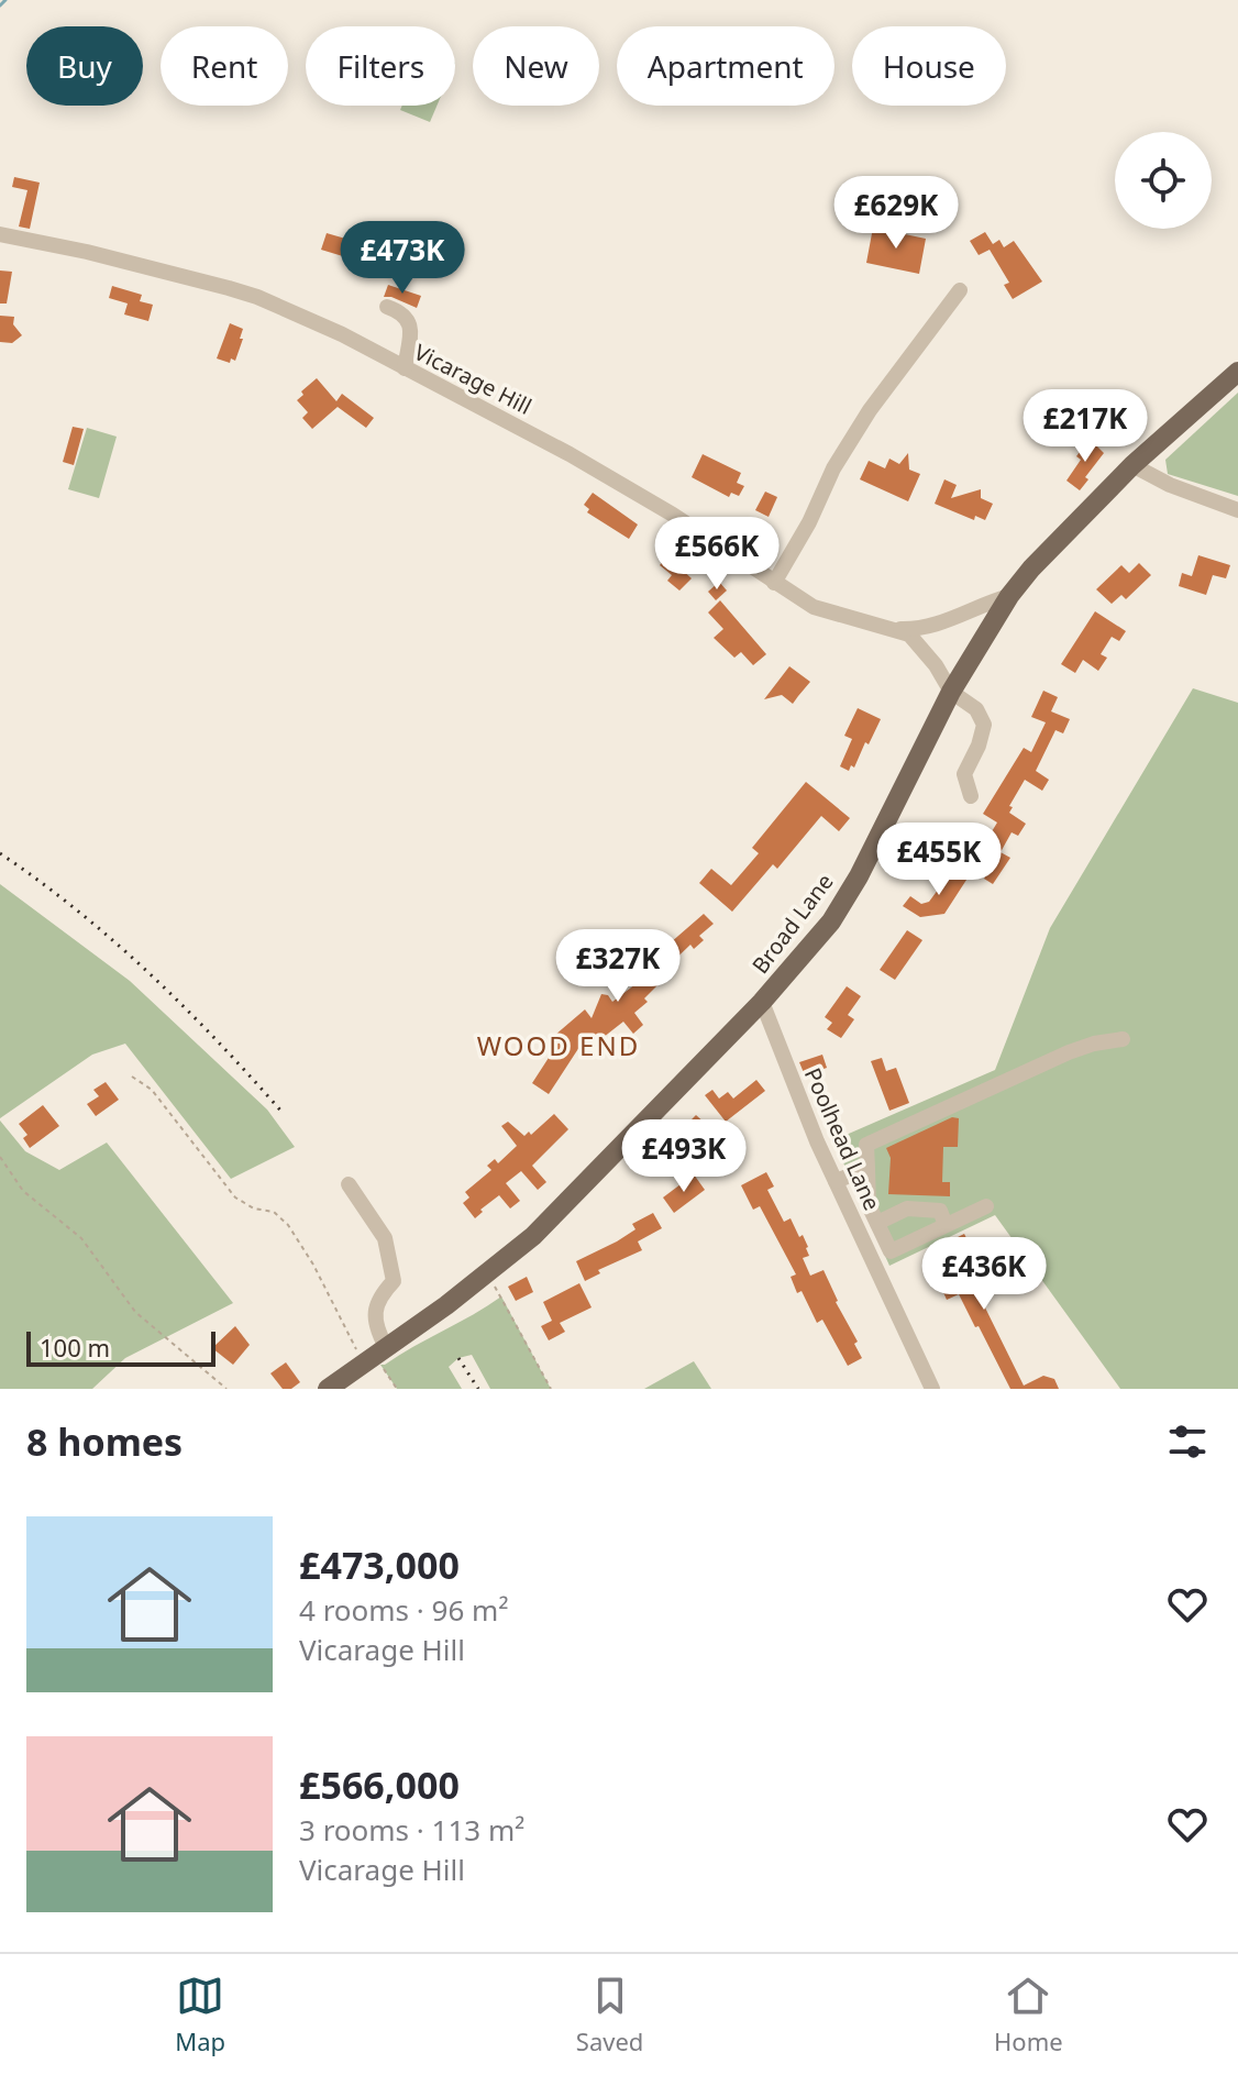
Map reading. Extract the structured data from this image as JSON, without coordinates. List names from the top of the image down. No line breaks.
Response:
{"streets":{"main road":["Broad Lane"],"street":["Vicarage Hill","Poolhead Lane"]},"crossings":[["Vicarage Hill","Broad Lane"],["Broad Lane","Poolhead Lane"]],"districts":["WOOD END"],"scale_bar":"100 m","page":{"chip":["Buy","Rent","Filters","New","Apartment","House"],"price":["£629K","£473K","£217K","£566K","£455K","£327K","£493K","£436K"],"scale":"100 m","heading":"8 homes","list":[{"name":"£473,000","note":"4 rooms · 96 m² · Vicarage Hill"},{"name":"£566,000","note":"3 rooms · 113 m² · Vicarage Hill"}],"tabs":["Map","Saved","Home"]}}
